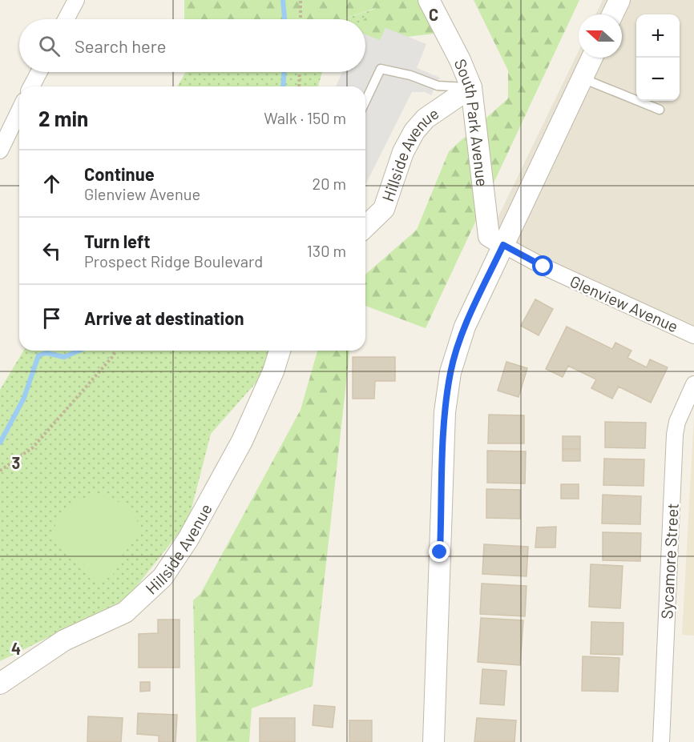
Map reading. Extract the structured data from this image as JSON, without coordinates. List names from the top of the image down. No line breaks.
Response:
{"streets":{"street":["South Park Avenue","Hillside Avenue","Glenview Avenue","Sycamore Street"]},"crossings":[["South Park Avenue","Hillside Avenue"],["South Park Avenue","Glenview Avenue"]],"north":"left","page":{"map_buttons":["+","−"],"search":"Search here","heading":["2 min","Walk · 150 m"],"list":[["Continue","Glenview Avenue","20 m"],["Turn left","Prospect Ridge Boulevard","130 m"],"Arrive at destination"]},"grid":{"columns":["C"],"rows":["3","4"]}}
